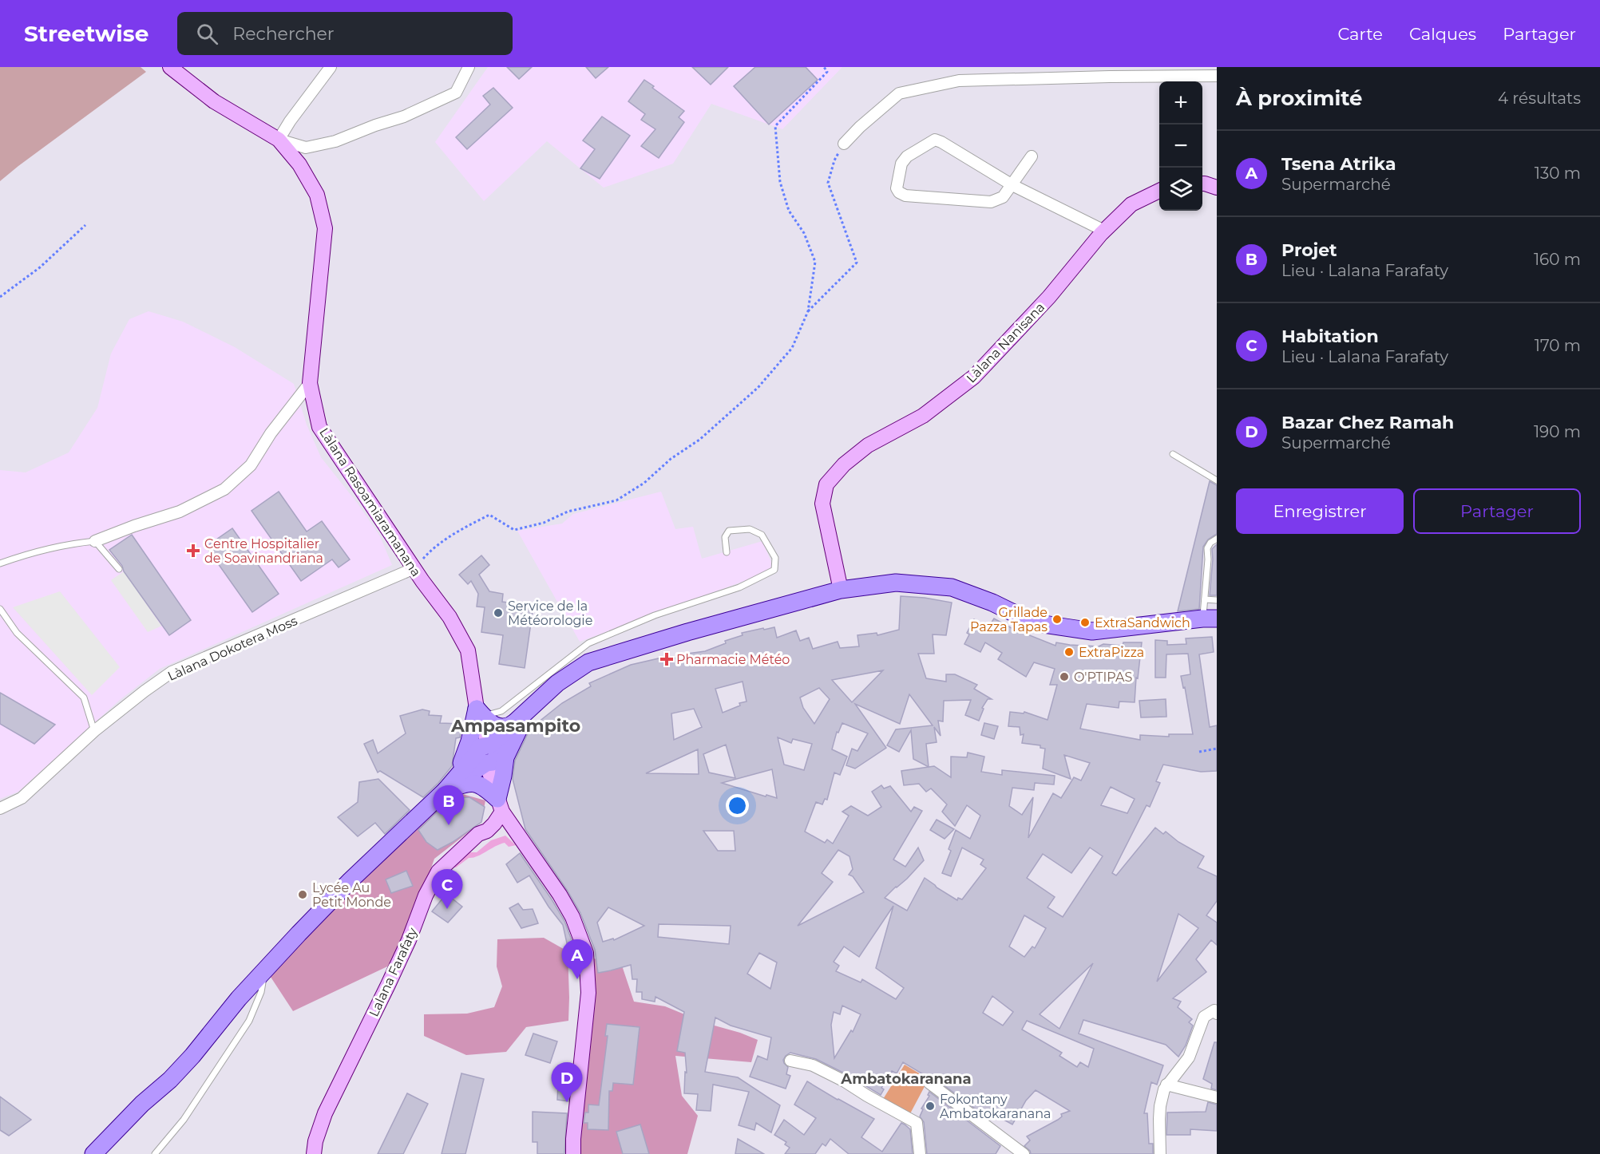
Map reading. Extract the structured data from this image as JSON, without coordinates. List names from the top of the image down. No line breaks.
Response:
{"streets":{"main road":["Làlana Nanisana","Làlana Rasoamiaramanana","Lalana Farafaty"],"street":["Làlana Dokotera Moss"]},"crossings":[["Làlana Rasoamiaramanana","Làlana Dokotera Moss"],["Làlana Rasoamiaramanana","Lalana Farafaty"]],"districts":["Ampasampito","Ambatokaranana"],"places":{"health":["Centre Hospitalier de Soavinandriana","Pharmacie Météo"],"other":["Service de la Météorologie","Grillade Pazza Tapas","ExtraSandwich","ExtraPizza","O'PTIPAS","Lycée Au Petit Monde","Fokontany Ambatokaranana"]},"page":{"header":"Streetwise","search":"Rechercher","nav":["Carte","Calques","Partager"],"heading":["À proximité","4 résultats"],"map_buttons":["+","−"],"list":[{"mark":"A","name":"Tsena Atrika","note":"Supermarché","value":"130 m"},{"mark":"B","name":"Projet","note":"Lieu · Lalana Farafaty","value":"160 m"},{"mark":"C","name":"Habitation","note":"Lieu · Lalana Farafaty","value":"170 m"},{"mark":"D","name":"Bazar Chez Ramah","note":"Supermarché","value":"190 m"}],"buttons":["Enregistrer","Partager"],"pins":["B","C","A","D"]}}
